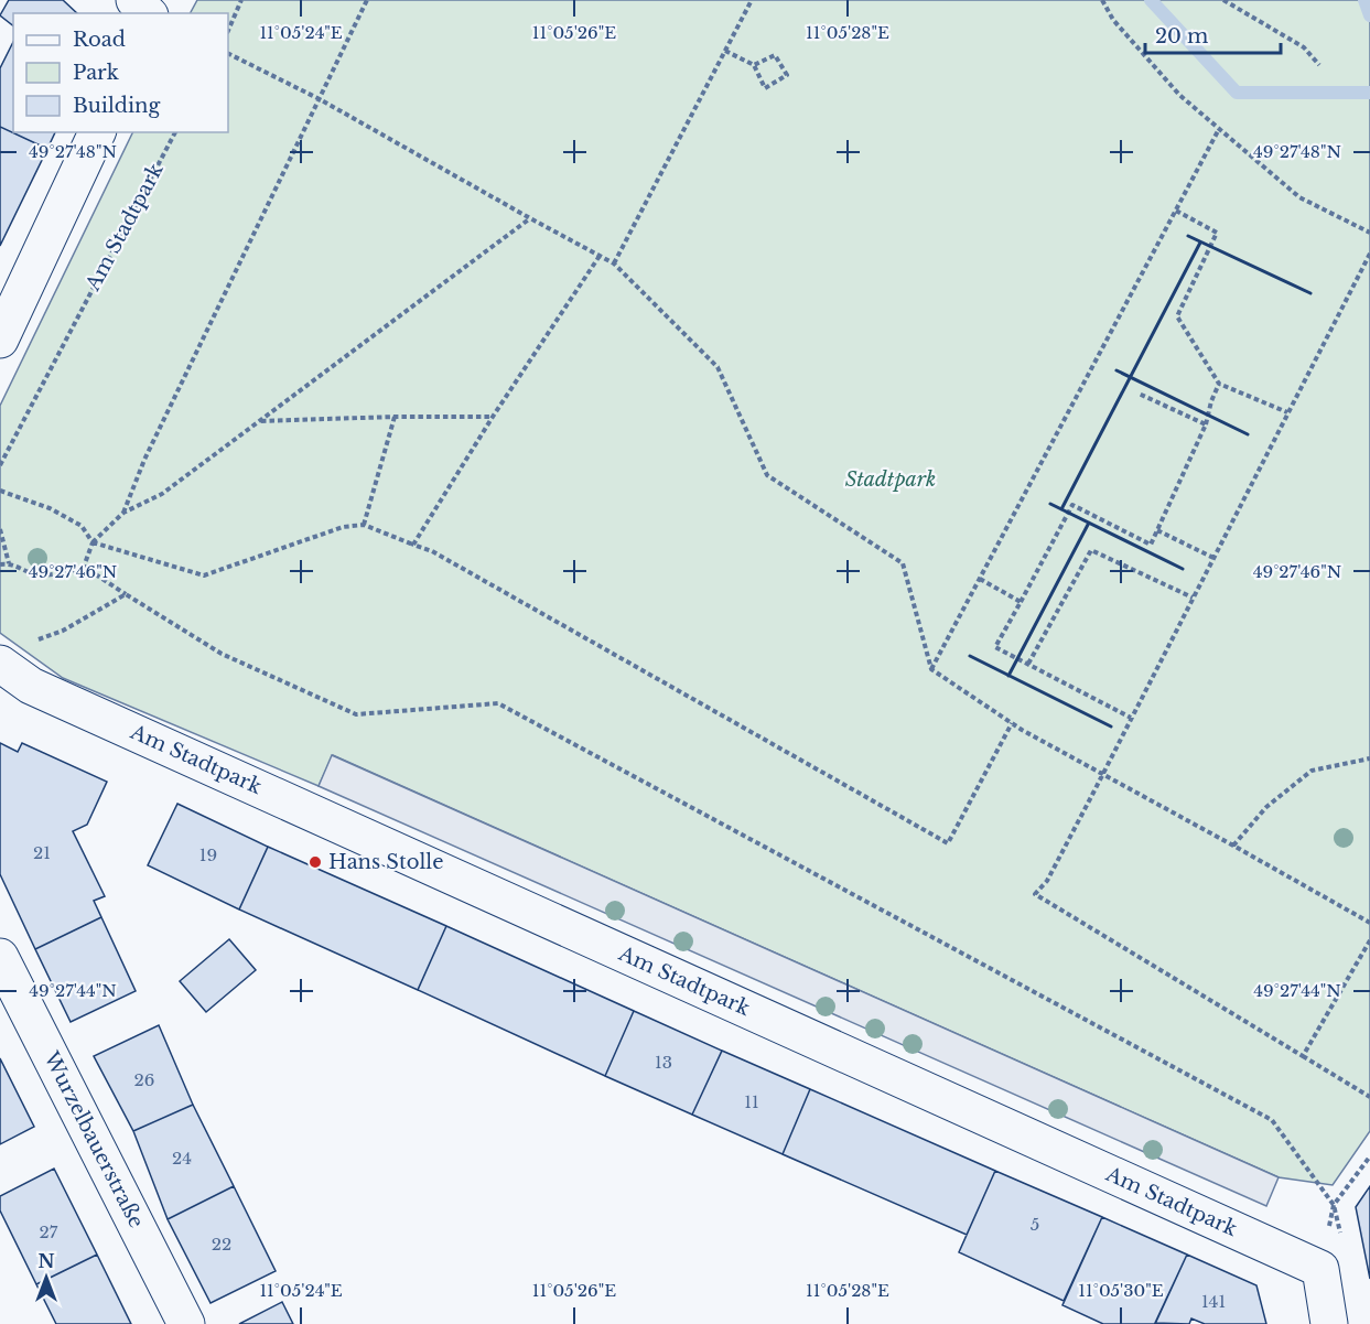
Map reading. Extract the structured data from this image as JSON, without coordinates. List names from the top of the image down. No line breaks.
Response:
{"streets":{"street":["Am Stadtpark","Wurzelbauerstraße"]},"parks":["Stadtpark"],"places":["Hans Stolle"],"house_numbers":["21","19","13","26","11","24","5","27","22","141"],"legend":["Road","Park","Building"],"scale_bar":"20 m","north":"top","coordinates":["11°05'24\"E","11°05'26\"E","11°05'28\"E","49°27'48\"N","49°27'46\"N","49°27'44\"N","11°05'30\"E"]}
